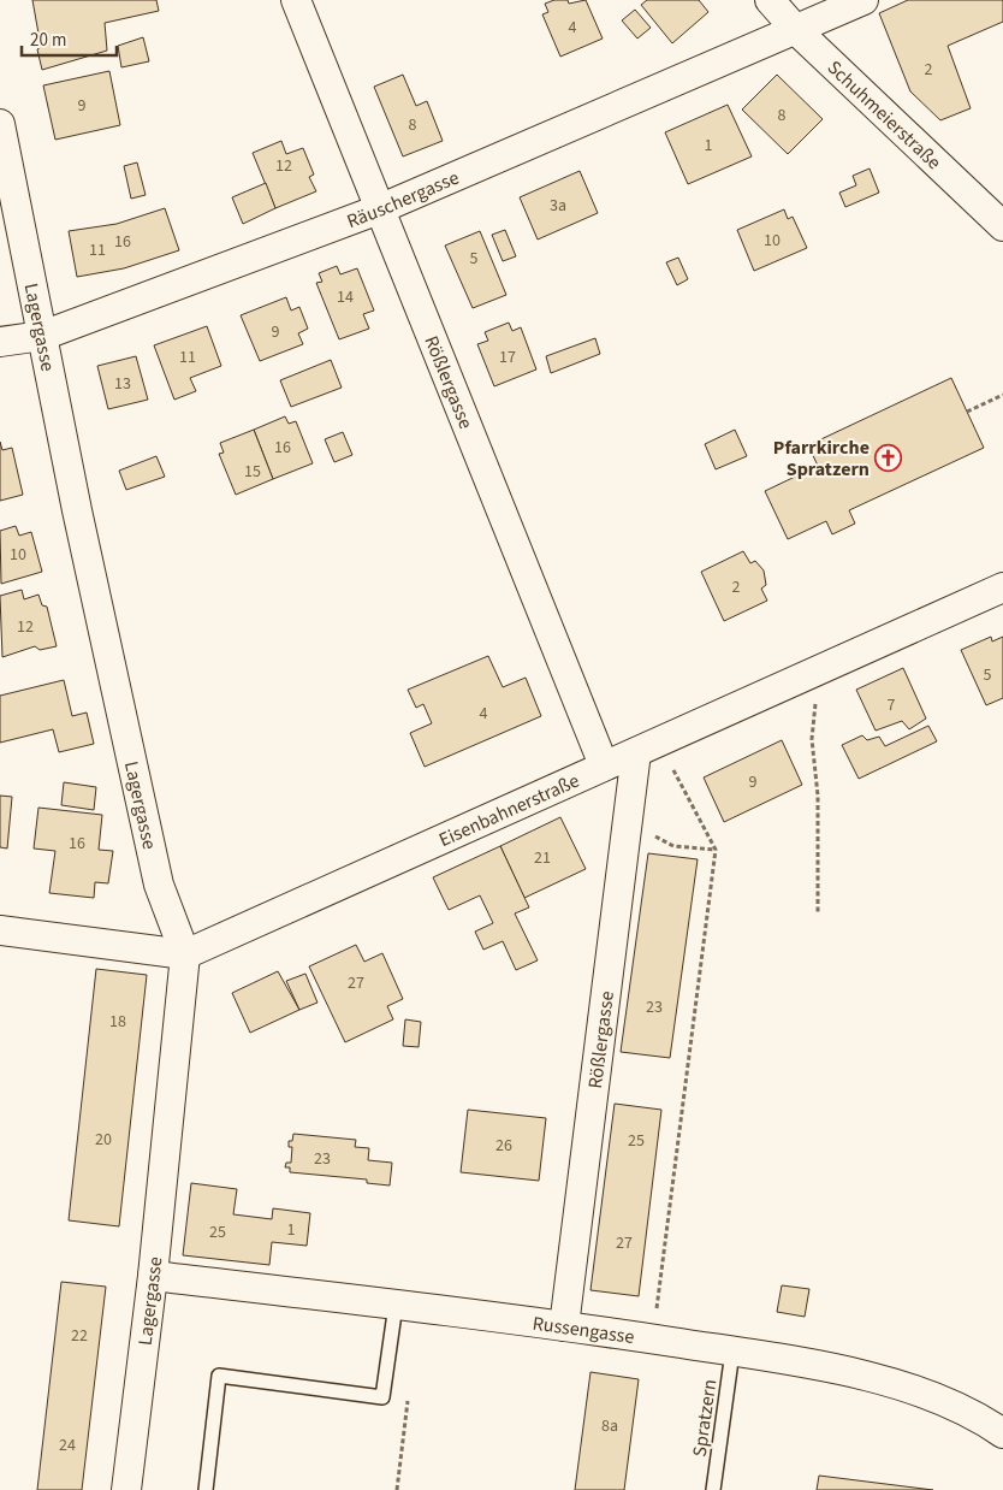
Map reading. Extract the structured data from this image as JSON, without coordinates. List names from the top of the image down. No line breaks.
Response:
{"streets":{"street":["Schuhmeierstraße","Räuschergasse","Lagergasse","Rößlergasse","Eisenbahnerstraße","Russengasse"],"lane":["Spratzern"]},"crossings":[["Schuhmeierstraße","Räuschergasse"],["Räuschergasse","Lagergasse"],["Räuschergasse","Rößlergasse"],["Lagergasse","Eisenbahnerstraße"],["Lagergasse","Russengasse"],["Rößlergasse","Eisenbahnerstraße"],["Rößlergasse","Russengasse"],["Russengasse","Spratzern"]],"places":{"church":["Pfarrkirche Spratzern"]},"house_numbers":["4","2","9","8","8","1","12","3a","10","16","11","5","14","9","11","17","13","16","15","10","2","12","5","7","4","9","16","21","27","23","18","20","25","26","23","1","25","27","22","8a","24"],"scale_bar":"20 m"}
